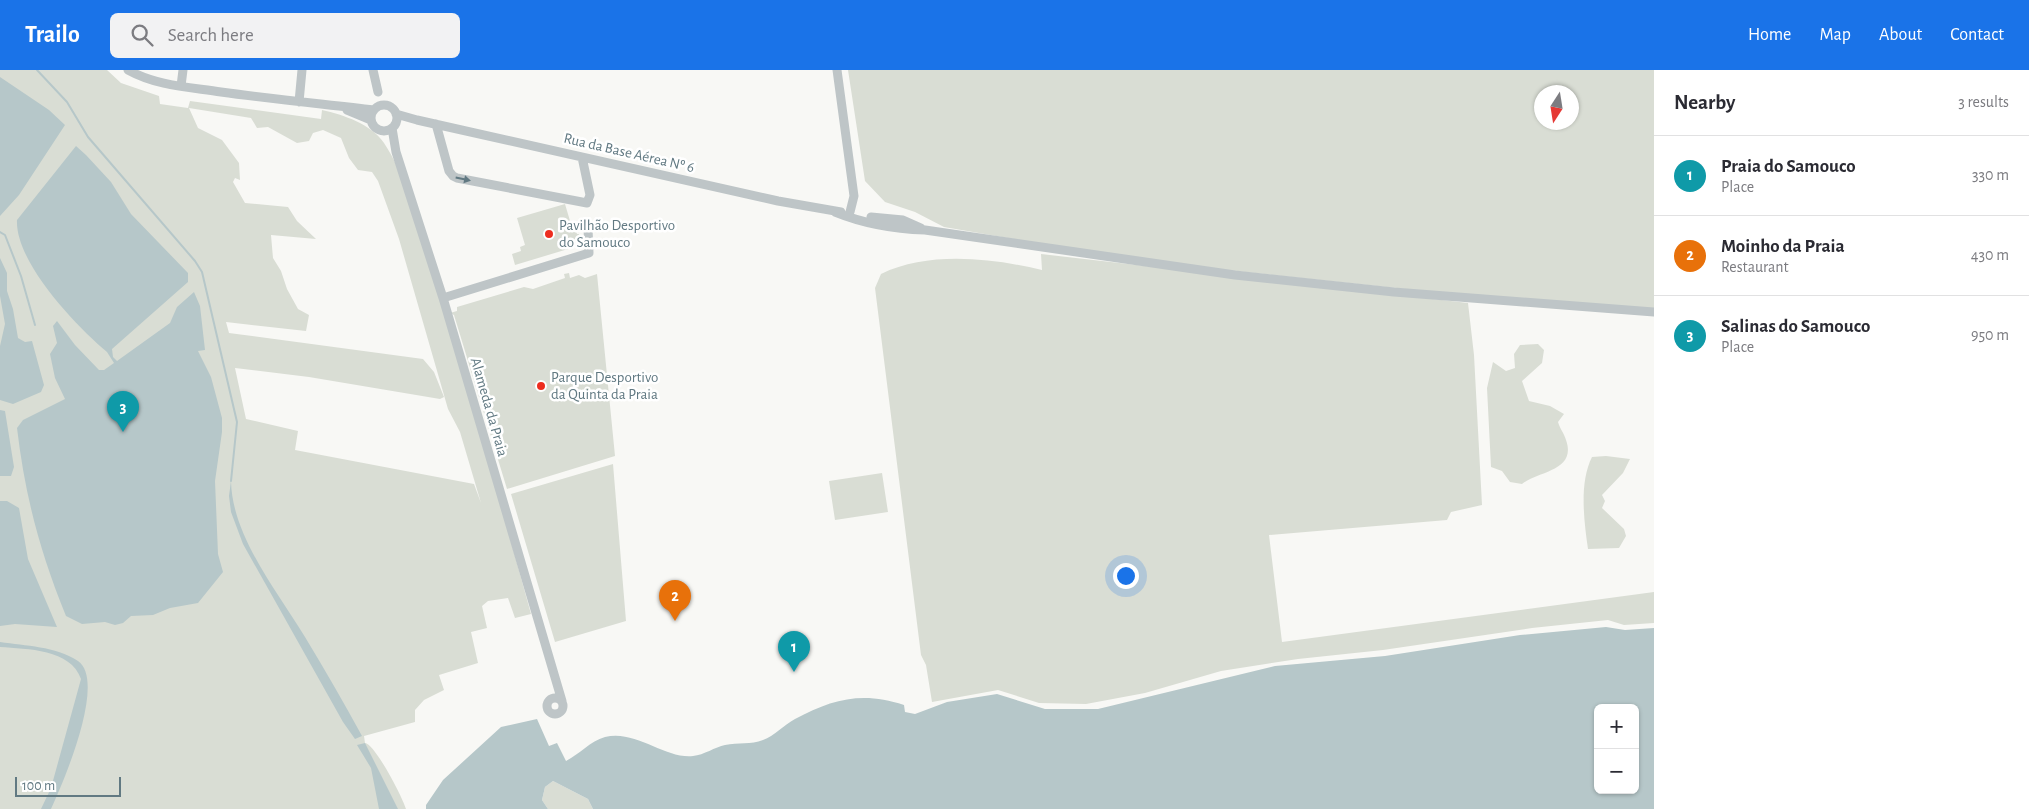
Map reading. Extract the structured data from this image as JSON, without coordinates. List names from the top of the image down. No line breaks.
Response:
{"streets":{"street":["Rua da Base Aérea Nº 6","Alameda da Praia"]},"crossings":[["Rua da Base Aérea Nº 6","Alameda da Praia"]],"places":["Pavilhão Desportivo do Samouco","Parque Desportivo da Quinta da Praia"],"scale_bar":"100 m","north":"bottom","page":{"header":"Trailo","search":"Search here","nav":["Home","Map","About","Contact"],"heading":["Nearby","3 results"],"list":[{"mark":"1","name":"Praia do Samouco","note":"Place","value":"330 m"},{"mark":"2","name":"Moinho da Praia","note":"Restaurant","value":"430 m"},{"mark":"3","name":"Salinas do Samouco","note":"Place","value":"950 m"}],"pins":["3","2","1"],"map_buttons":["+","−"],"scale":"100 m"}}
